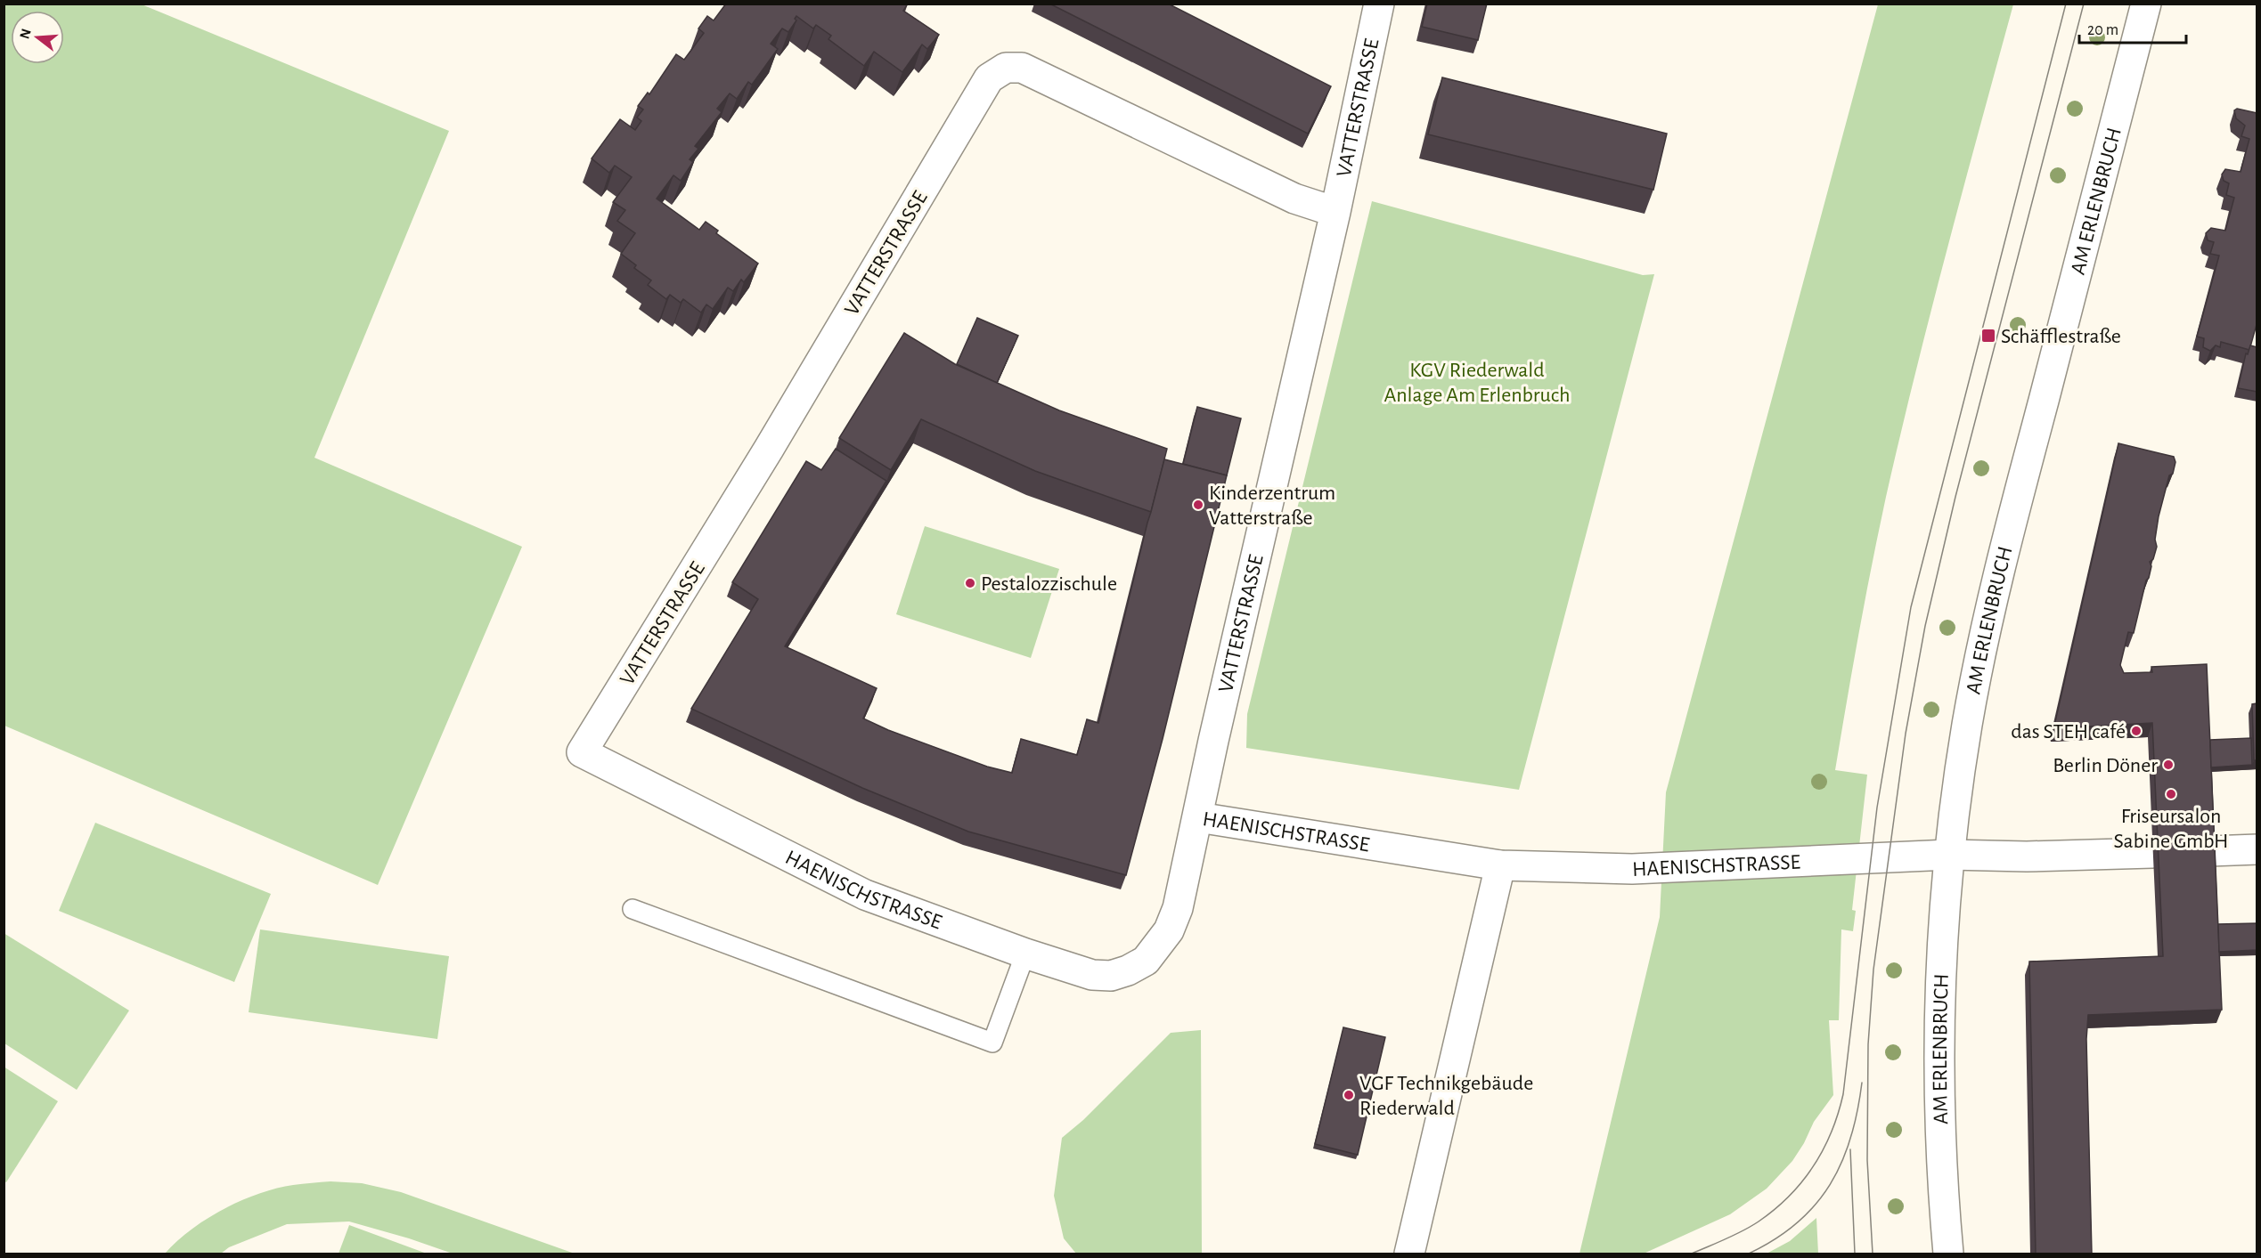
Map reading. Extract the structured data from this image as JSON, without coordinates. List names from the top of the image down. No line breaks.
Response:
{"streets":{"street":["VATTERSTRASSE","AM ERLENBRUCH","HAENISCHSTRASSE"]},"crossings":[["VATTERSTRASSE","HAENISCHSTRASSE"],["AM ERLENBRUCH","HAENISCHSTRASSE"]],"parks":["KGV Riederwald Anlage Am Erlenbruch"],"places":{"transit":["Schäfflestraße"],"other":["Kinderzentrum Vatterstraße","Pestalozzischule","das STEH café","Berlin Döner","Friseursalon Sabine GmbH","VGF Technikgebäude Riederwald"]},"scale_bar":"20 m","north":"left"}
